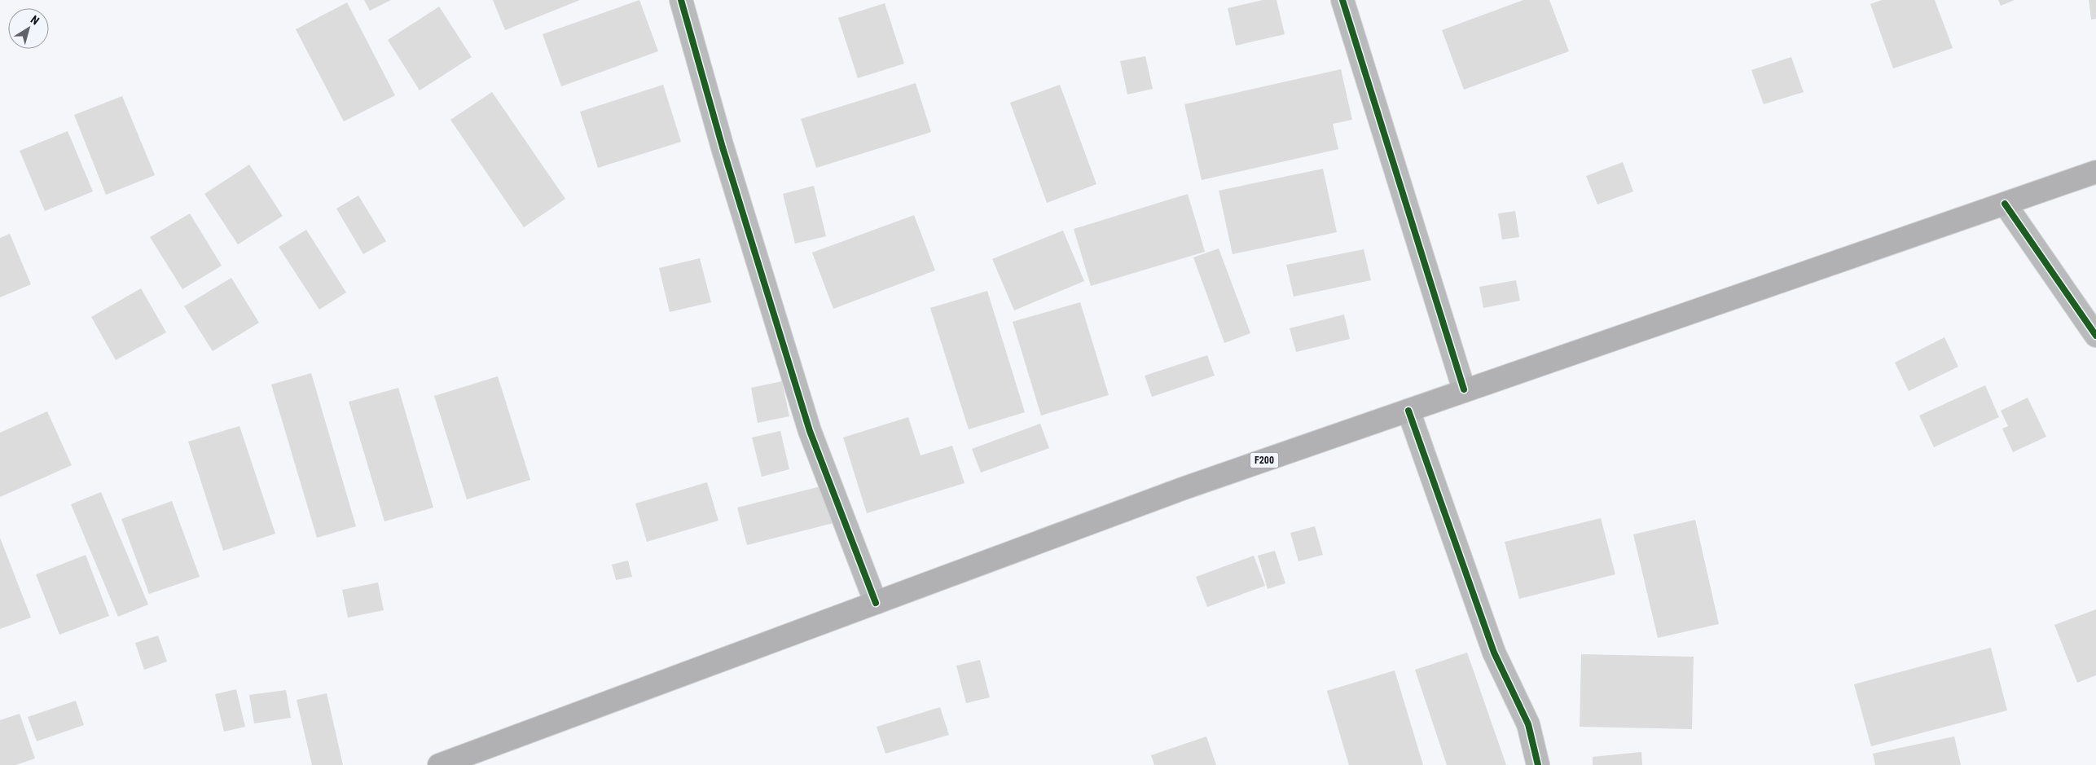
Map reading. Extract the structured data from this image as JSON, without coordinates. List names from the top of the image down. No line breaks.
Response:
{"streets":{"main road":["F200"]},"north":"top right"}
